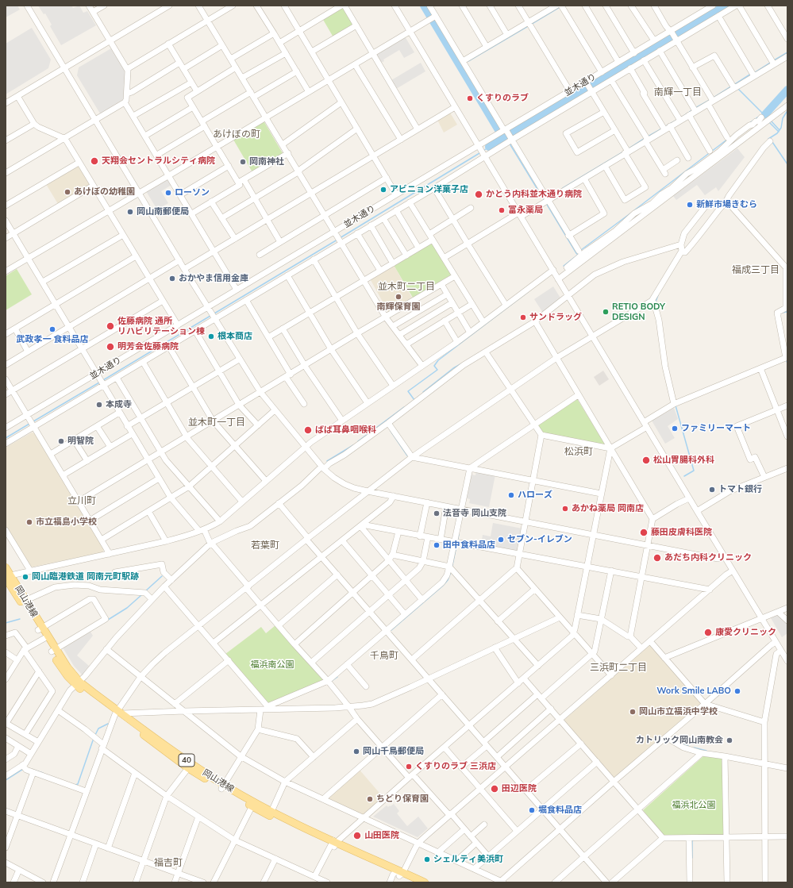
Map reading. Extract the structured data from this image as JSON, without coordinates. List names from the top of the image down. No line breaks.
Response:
{"streets":{"main road":["岡山港線","40"],"street":["並木通り"]},"districts":["南輝一丁目","あけぼの町","福成三丁目","並木町二丁目","並木町一丁目","松浜町","立川町","若葉町","千鳥町","三浜町二丁目","福吉町"],"parks":["福浜南公園","福浜北公園"],"places":["くすりのラブ","天翔会セントラルシティ病院","岡南神社","アビニョン洋菓子店","あけぼの幼稚園","ローソン","かとう内科並木通り病院","新鮮市場きむら","富永薬局","岡山南郵便局","おかやま信用金庫","南輝保育園","RETIO BODY DESIGN","サンドラッグ","佐藤病院 通所 リハビリテーション棟","武政孝一 食料品店","根本商店","明芳会佐藤病院","本成寺","ファミリーマート","ばば耳鼻咽喉科","明智院","松山胃腸科外科","トマト銀行","ハローズ","あかね薬局 岡南店","法音寺 岡山支院","市立福島小学校","藤田皮膚科医院","セブン-イレブン","田中食料品店","あだち内科クリニック","岡山臨港鉄道 岡南元町駅跡","康愛クリニック","Work Smile LABO","岡山市立福浜中学校","カトリック岡山南教会","岡山千鳥郵便局","くすりのラブ 三浜店","田辺医院","ちどり保育園","堀食料品店","山田医院","シェルティ美浜町"]}
